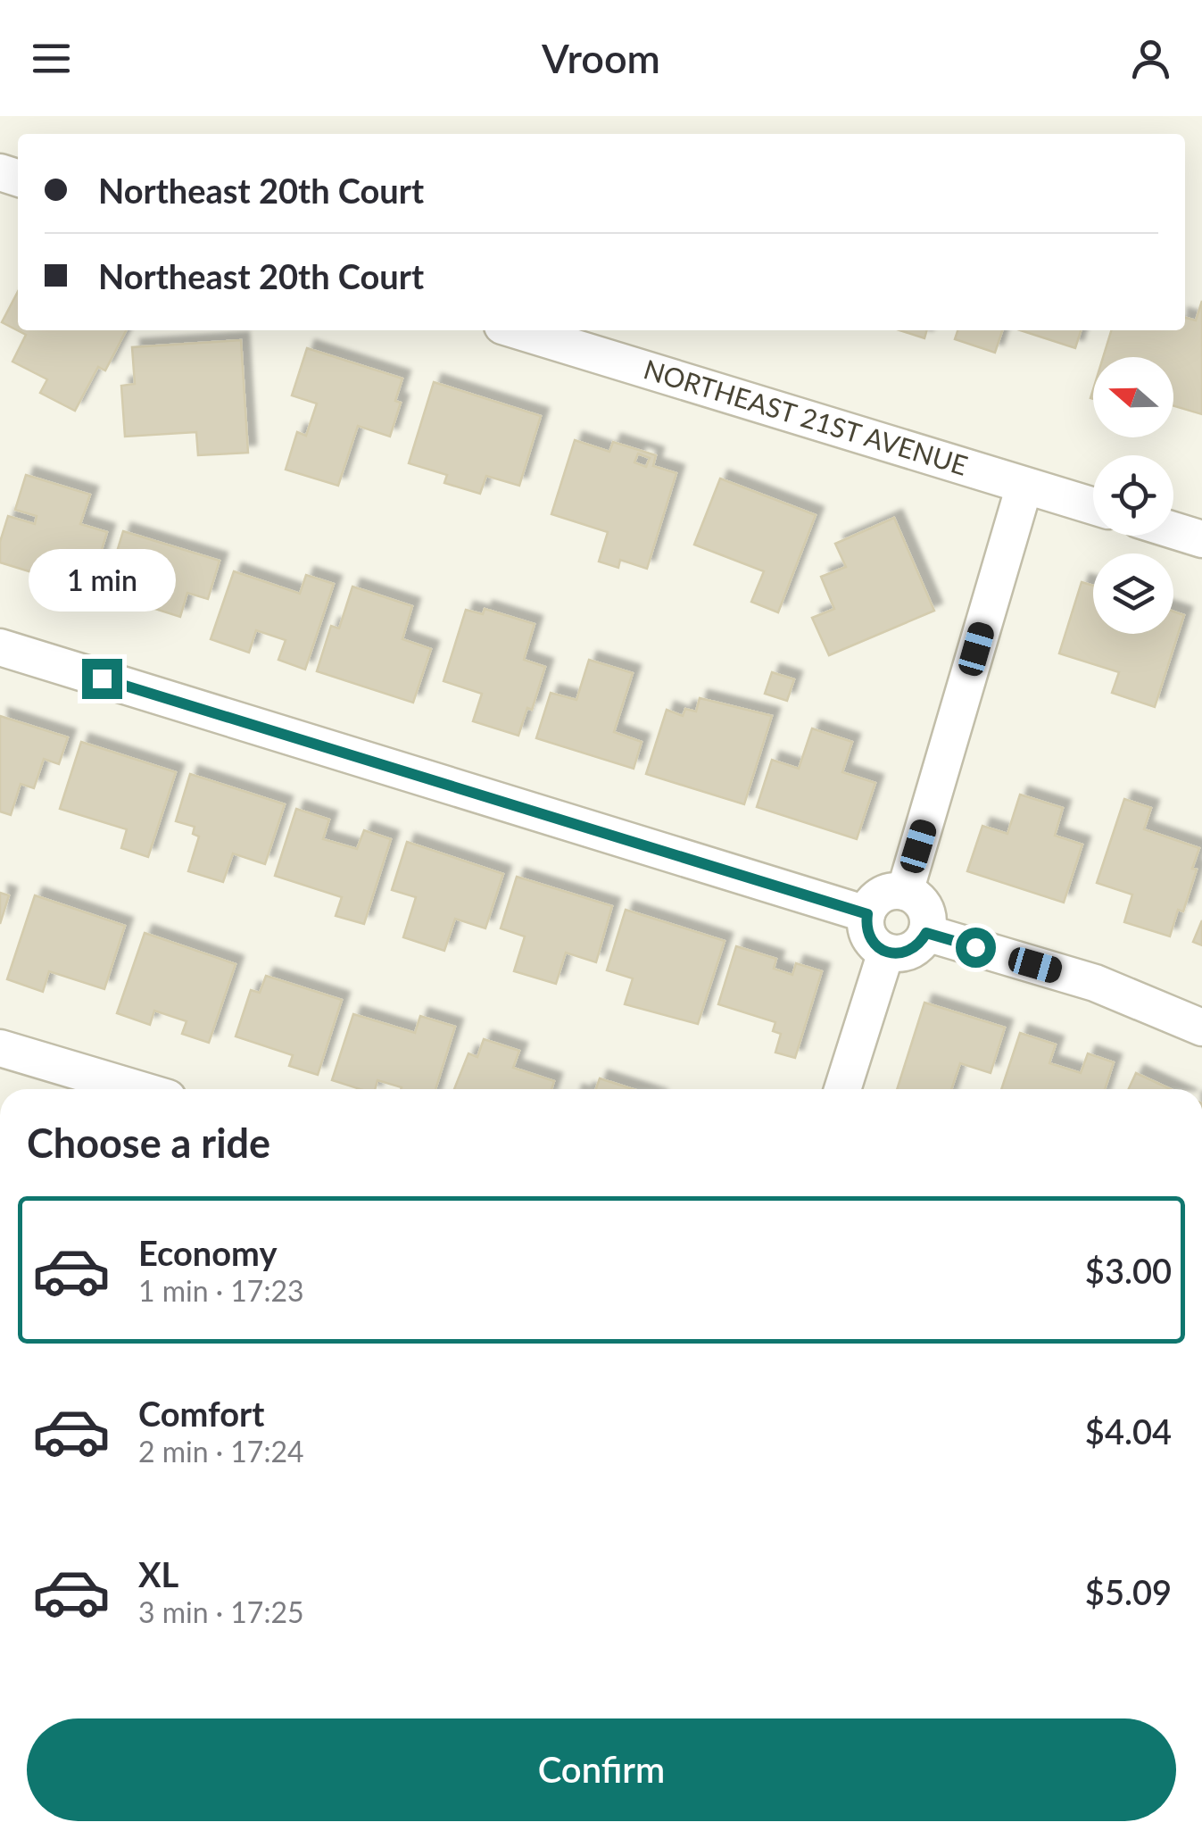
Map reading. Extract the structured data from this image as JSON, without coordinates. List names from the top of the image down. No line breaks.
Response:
{"streets":{"street":["NORTHEAST 21ST AVENUE"]},"north":"left","page":{"header":"Vroom","banner":["Northeast 20th Court","Northeast 20th Court"],"bubble":"1 min","heading":"Choose a ride","list":[{"name":"Economy","note":"1 min · 17:23","value":"$3.00"},{"name":"Comfort","note":"2 min · 17:24","value":"$4.04"},{"name":"XL","note":"3 min · 17:25","value":"$5.09"}],"buttons":"Confirm"}}
